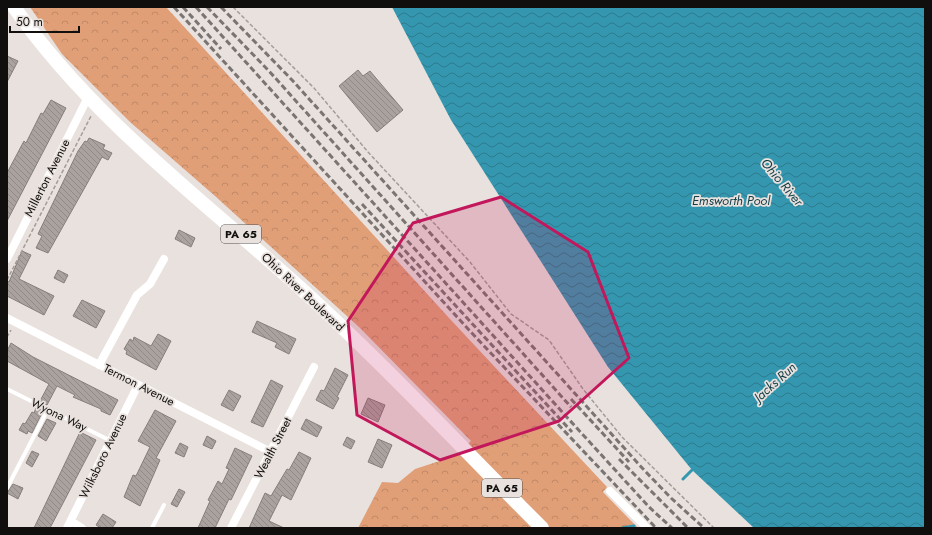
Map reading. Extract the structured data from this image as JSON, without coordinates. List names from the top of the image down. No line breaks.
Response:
{"streets":{"highway":["PA 65","Ohio River Boulevard"],"street":["Millerton Avenue","Termon Avenue","Wealth Street","Wilksboro Avenue"],"lane":["Wyona Way"]},"crossings":[["Millerton Avenue","Ohio River Boulevard"],["Termon Avenue","Wealth Street"],["Termon Avenue","Wilksboro Avenue"],["Wyona Way","Wilksboro Avenue"]],"water":["Ohio River","Emsworth Pool","Jacks Run"],"scale_bar":"50 m"}
